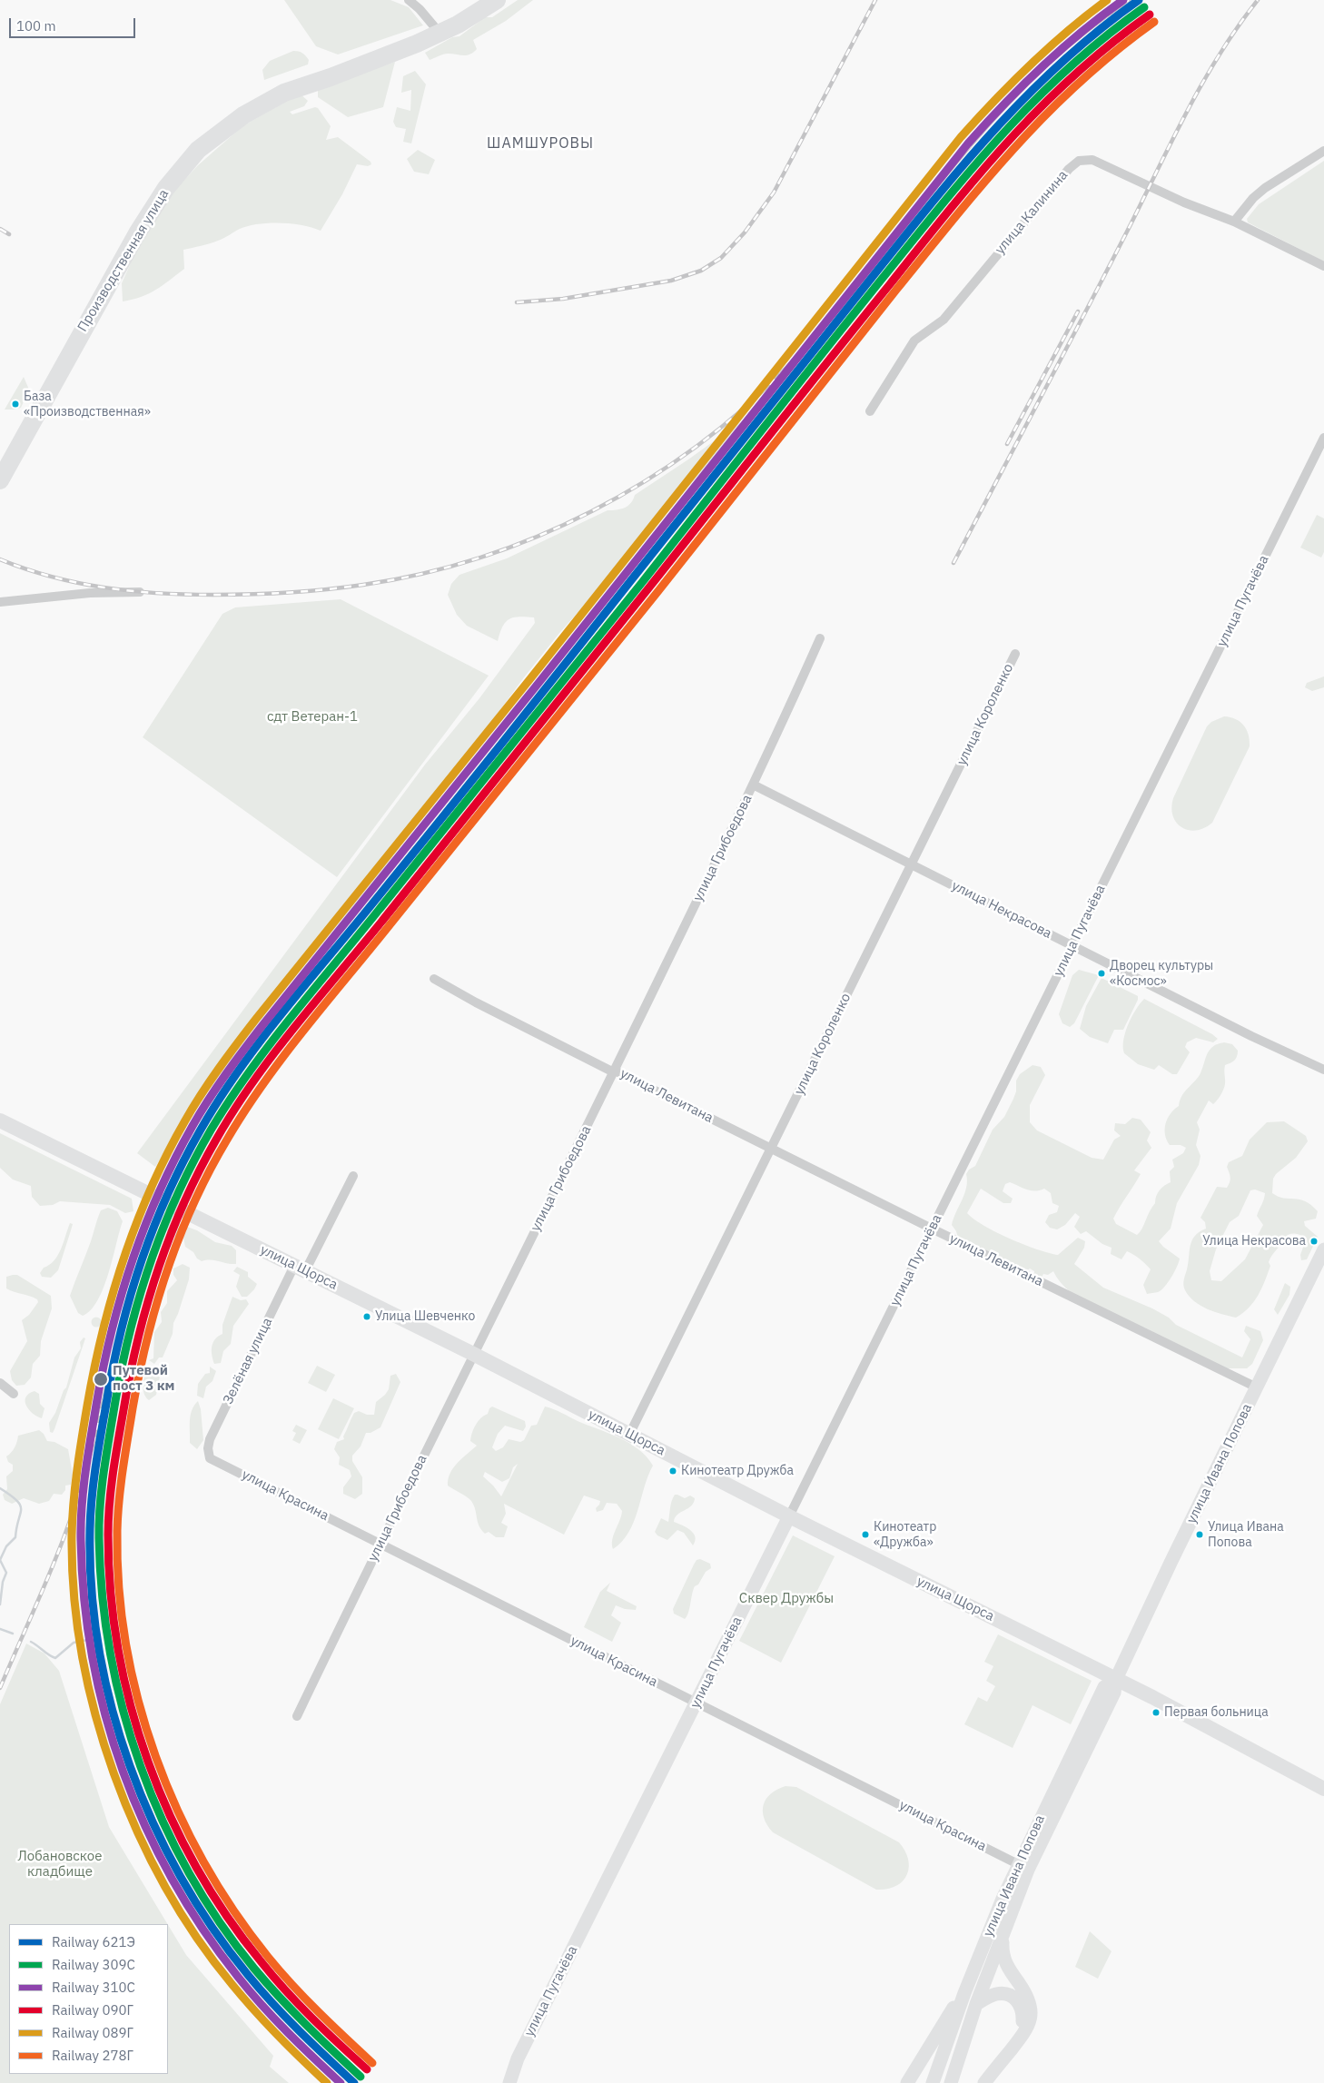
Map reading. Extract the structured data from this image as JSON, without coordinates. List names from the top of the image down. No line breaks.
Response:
{"streets":{"highway":["Производственная улица"],"main road":["улица Пугачёва","улица Щорса","улица Ивана Попова"],"street":["улица Калинина","улица Короленко","улица Грибоедова","улица Некрасова","улица Левитана","Зелёная улица","улица Красина"]},"crossings":[["улица Пугачёва","улица Некрасова"],["улица Пугачёва","улица Левитана"],["улица Пугачёва","улица Щорса"],["улица Пугачёва","улица Красина"],["улица Короленко","улица Некрасова"],["улица Короленко","улица Левитана"],["улица Короленко","улица Щорса"],["улица Грибоедова","улица Некрасова"],["улица Грибоедова","улица Левитана"],["улица Грибоедова","улица Щорса"],["улица Грибоедова","улица Красина"],["улица Левитана","улица Ивана Попова"],["улица Щорса","Зелёная улица"],["улица Щорса","улица Ивана Попова"],["Зелёная улица","улица Красина"],["улица Ивана Попова","улица Красина"]],"districts":["ШАМШУРОВЫ"],"parks":["сдт Ветеран-1","Сквер Дружбы","Лобановское кладбище"],"places":["База «Производственная»","Дворец культуры «Космос»","Улица Некрасова","Улица Шевченко","Путевой пост 3 км","Кинотеатр Дружба","Кинотеатр «Дружба»","Улица Ивана Попова","Первая больница"],"lines":["rail line 621Э","rail line 310С","rail line 089Г","rail line 309С","rail line 090Г","rail line 278Г"],"legend":["Railway 621Э","Railway 309С","Railway 310С","Railway 090Г","Railway 089Г","Railway 278Г"],"scale_bar":"100 m"}
